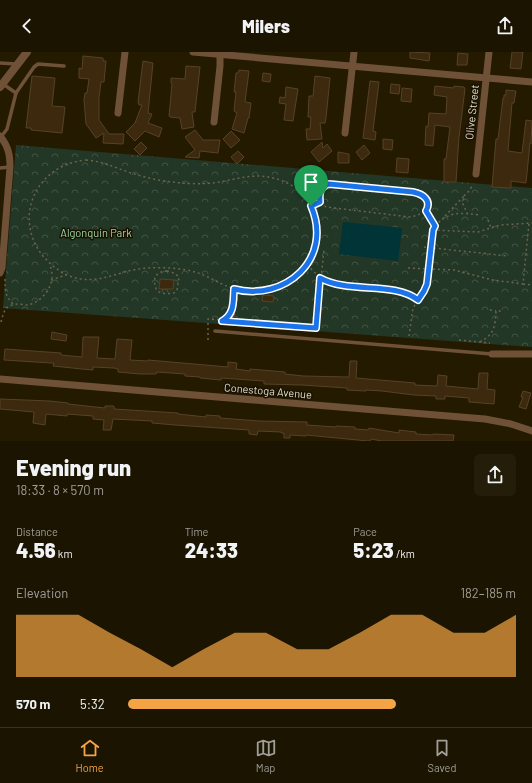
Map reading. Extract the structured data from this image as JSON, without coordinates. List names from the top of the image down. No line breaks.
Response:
{"streets":{"street":["Olive Street","Conestoga Avenue"]},"parks":["Algonquin Park"],"page":{"header":"Milers","heading":["Evening run","18:33 · 8 × 570 m"],"stats":[["Distance","4.56 km"],["Time","24:33"],["Pace","5:23 /km"]],"chart":["Elevation","182–185 m"],"list":[{"name":"570 m","note":"5:32"}],"tabs":["Home","Map","Saved"]}}
